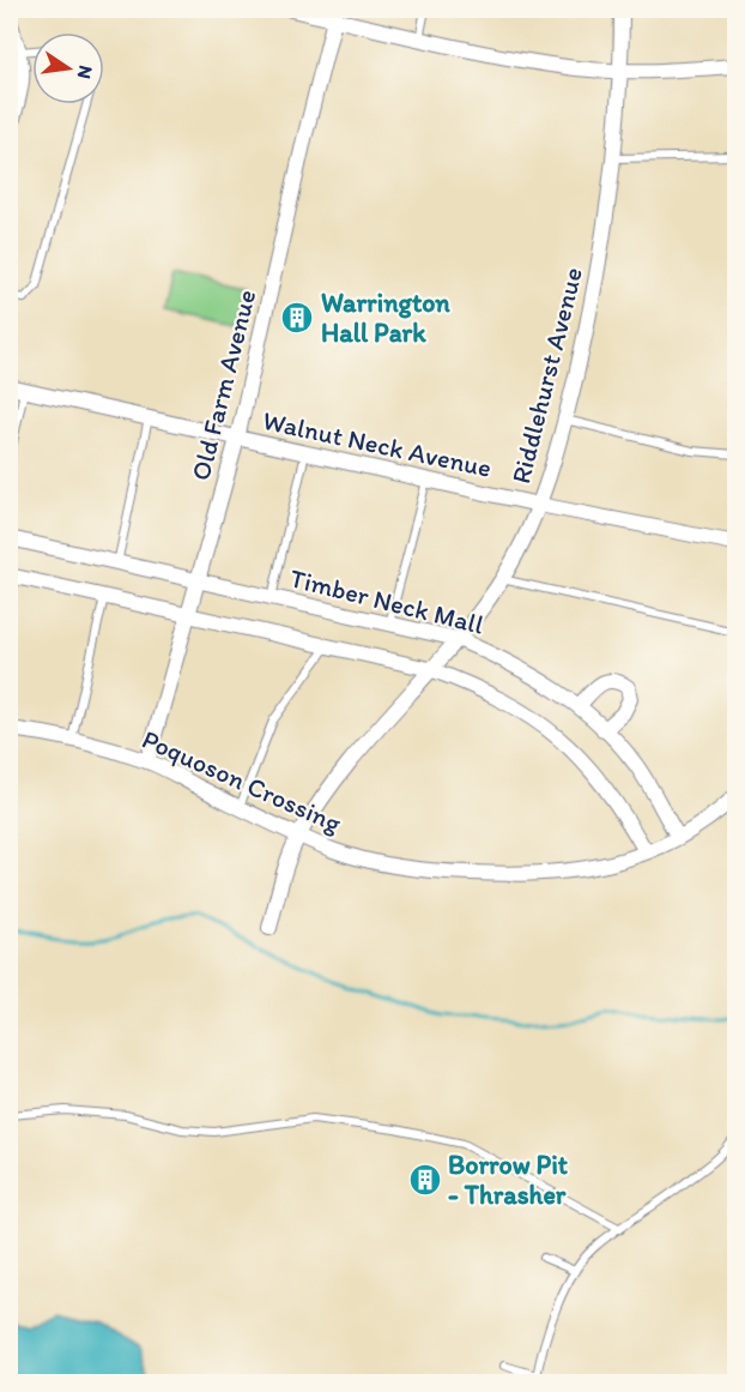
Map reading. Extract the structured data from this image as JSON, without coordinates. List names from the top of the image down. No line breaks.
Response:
{"streets":{"street":["Riddlehurst Avenue","Old Farm Avenue","Walnut Neck Avenue","Timber Neck Mall","Poquoson Crossing"]},"crossings":[["Riddlehurst Avenue","Walnut Neck Avenue"],["Riddlehurst Avenue","Timber Neck Mall"],["Riddlehurst Avenue","Poquoson Crossing"],["Old Farm Avenue","Walnut Neck Avenue"],["Old Farm Avenue","Timber Neck Mall"],["Old Farm Avenue","Poquoson Crossing"],["Timber Neck Mall","Poquoson Crossing"]],"places":{"building":["Warrington Hall Park","Borrow Pit - Thrasher"]},"north":"right"}
